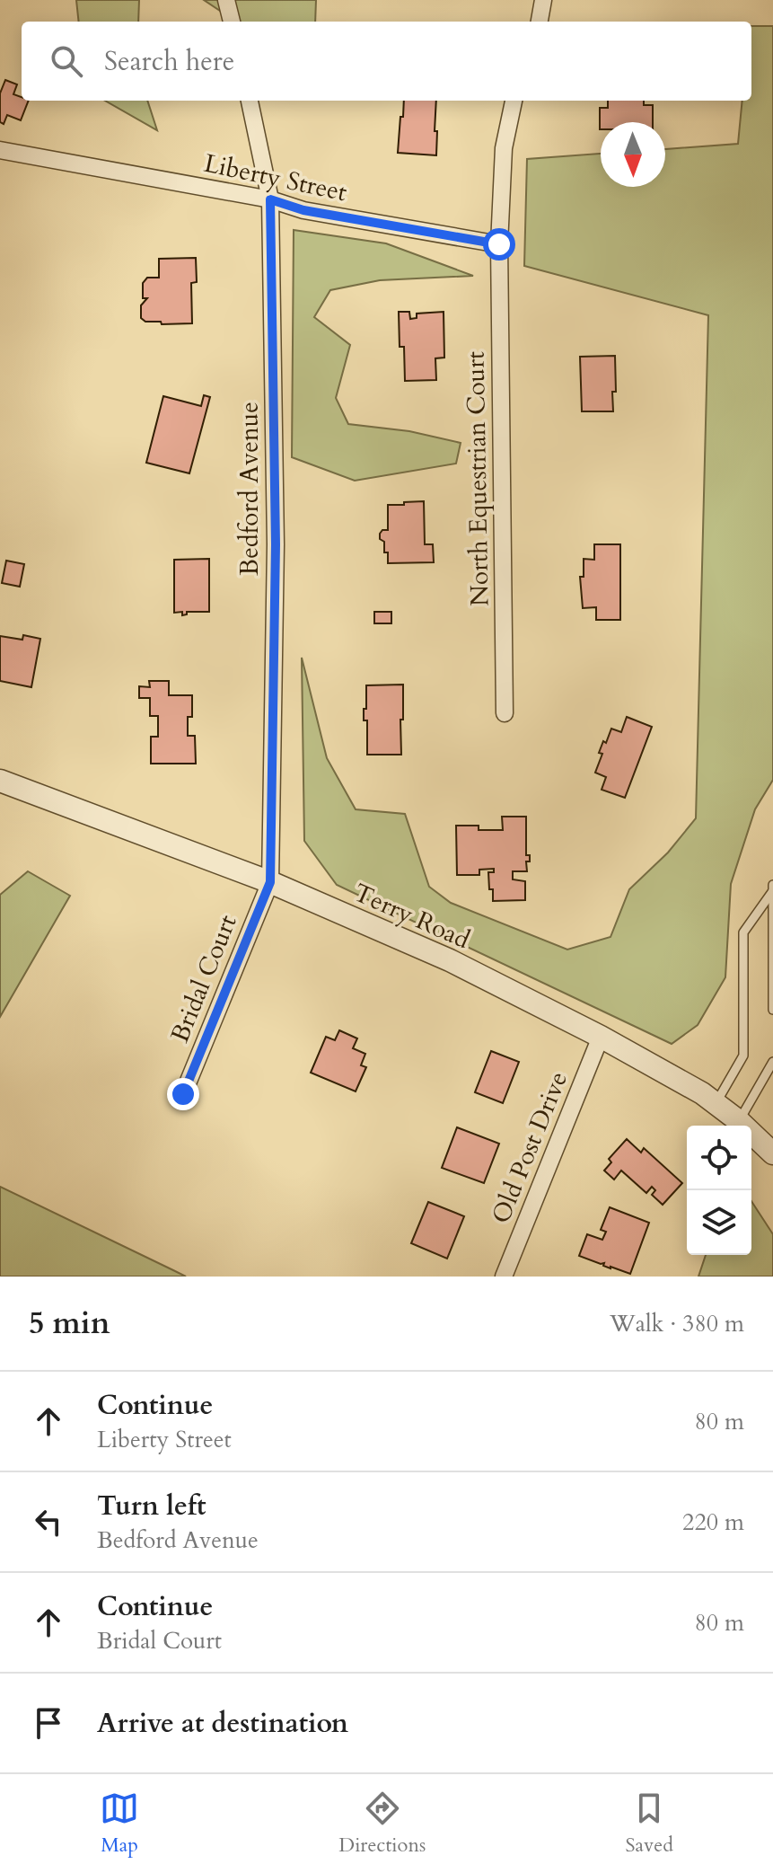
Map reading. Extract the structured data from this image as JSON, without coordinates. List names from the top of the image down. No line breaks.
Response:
{"streets":{"street":["Liberty Street","North Equestrian Court","Bedford Avenue","Terry Road","Bridal Court","Old Post Drive"]},"crossings":[["Liberty Street","North Equestrian Court"],["Liberty Street","Bedford Avenue"],["Bedford Avenue","Terry Road"],["Bedford Avenue","Bridal Court"],["Terry Road","Bridal Court"],["Terry Road","Old Post Drive"]],"north":"bottom","page":{"search":"Search here","heading":["5 min","Walk · 380 m"],"list":[["Continue","Liberty Street","80 m"],["Turn left","Bedford Avenue","220 m"],["Continue","Bridal Court","80 m"],"Arrive at destination"],"nav":["Map","Directions","Saved"]}}
